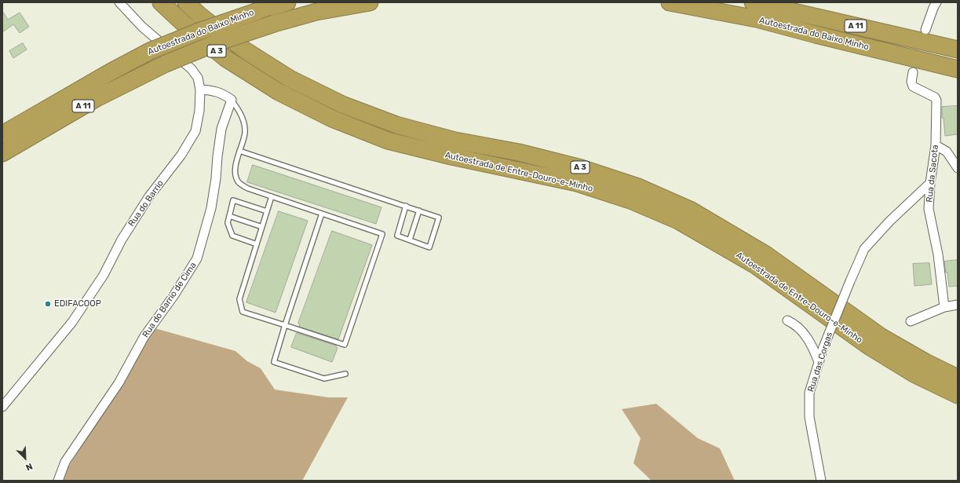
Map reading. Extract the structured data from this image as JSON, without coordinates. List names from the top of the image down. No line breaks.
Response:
{"streets":{"highway":["A 11","Autoestrada do Baixo Minho","A 3","Autoestrada de Entre-Douro-e-Minho"],"street":["Rua da Sacota","Rua do Barrio","Rua do Barrio de Cima","Rua das Corgas"]},"crossings":[["Rua da Sacota","Rua das Corgas"]],"places":["EDIFACOOP"],"north":"bottom right"}
